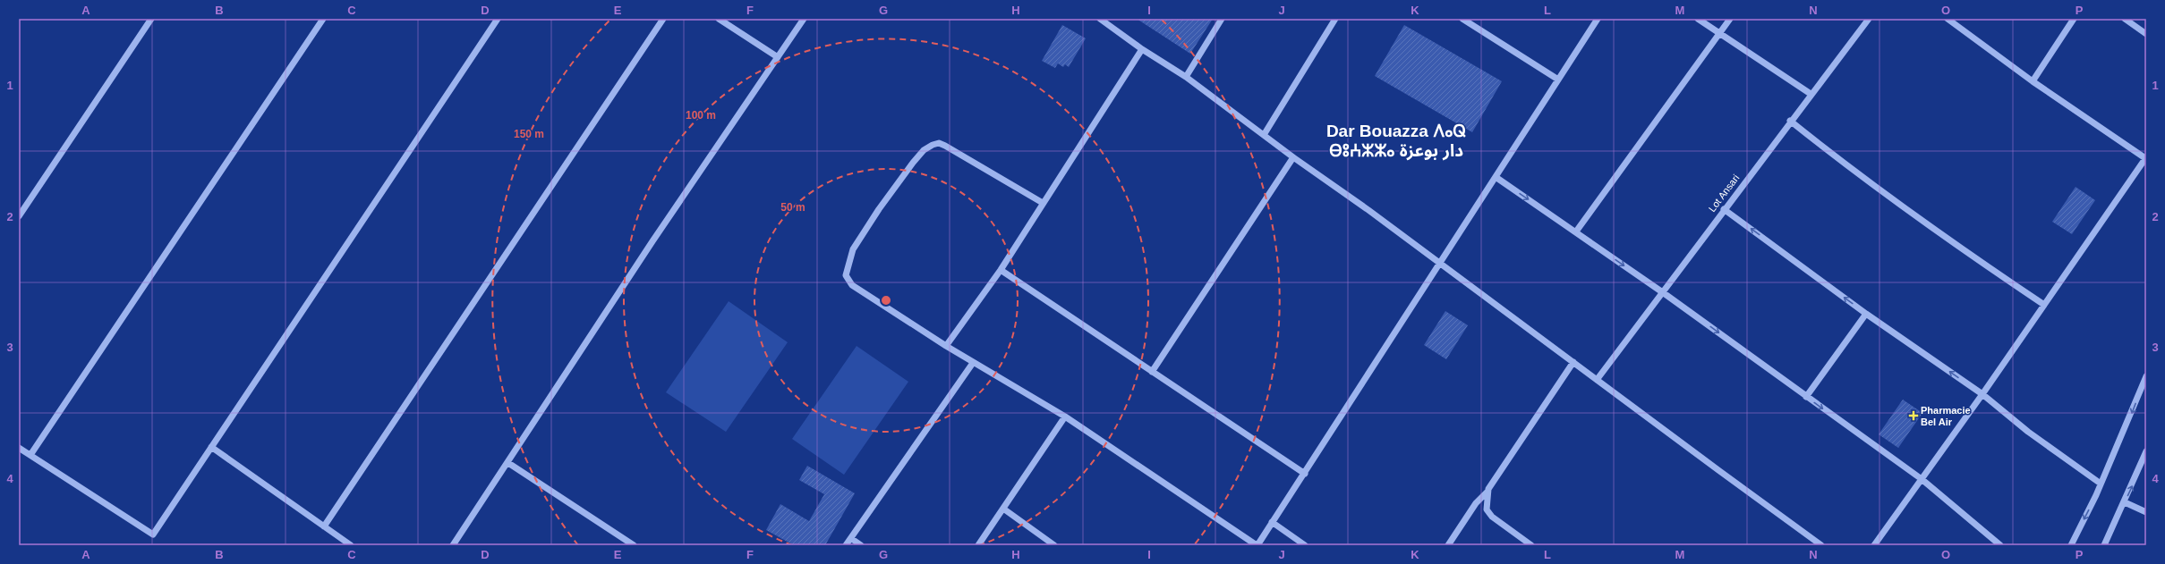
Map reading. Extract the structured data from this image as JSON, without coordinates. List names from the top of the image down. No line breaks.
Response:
{"streets":{"street":["Lot Ansari"]},"districts":["Dar Bouazza ⴷⴰⵕ ⴱⵓⵄⵣⵣⴰ دار بوعزة"],"places":{"health":["Pharmacie Bel Air"]},"grid":{"columns":["A","B","C","D","E","F","G","H","I","J","K","L","M","N","O","P"],"rows":["1","2","3","4"]},"rings":["100 m","150 m","50 m"]}
